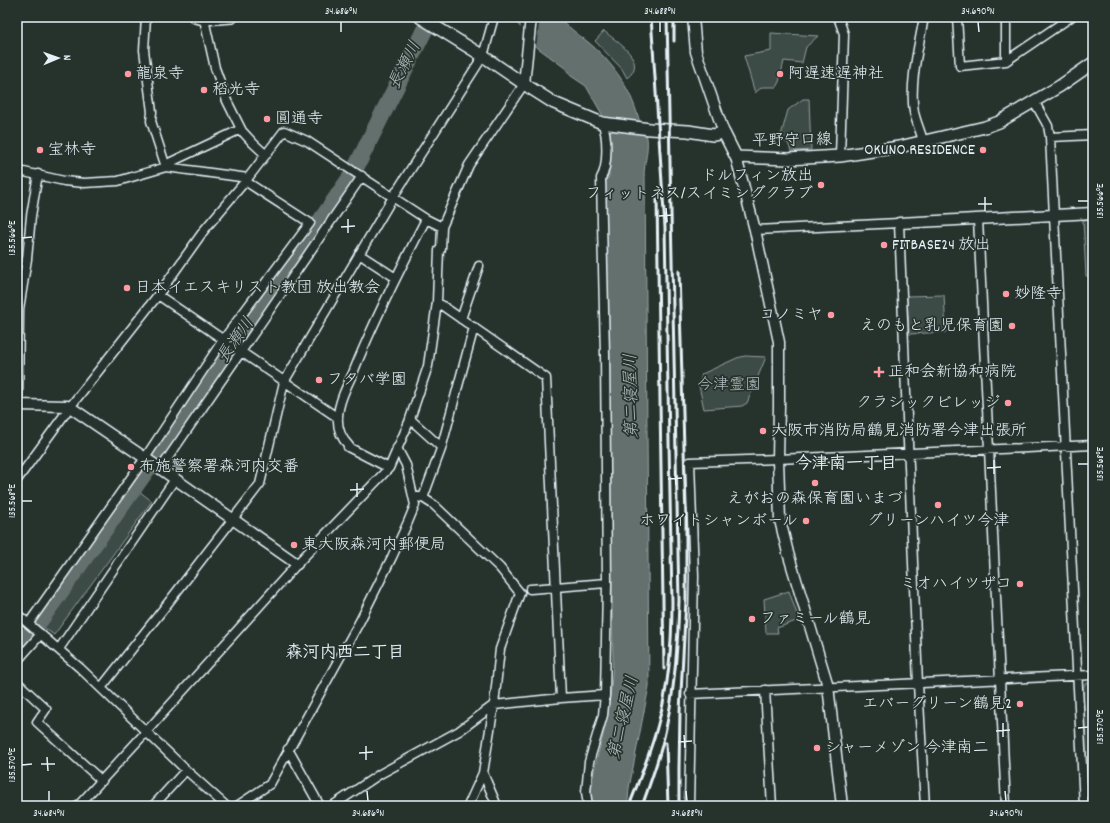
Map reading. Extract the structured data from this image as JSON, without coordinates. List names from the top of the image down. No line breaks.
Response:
{"streets":{"main road":["平野守口線"]},"districts":["今津南一丁目","森河内西二丁目"],"water":["長瀬川","第二寝屋川"],"parks":["今津霊園"],"places":{"other":["龍泉寺","阿遅速遅神社","稻光寺","圓通寺","宝林寺","OKUNO RESIDENCE","ドルフィン放出 フィットネス/スイミングクラブ","FITBASE24 放出","日本イエスキリスト教団 放出教会","妙隆寺","コノミヤ","えのもと乳児保育園","フタバ学園","クラシックビレッジ","大阪市消防局鶴見消防署今津出張所","布施警察署森河内交番","えがおの森保育園いまづ","グリーンハイツ今津","ホワイトシャンボール","東大阪森河内郵便局","ミオハイツザコ","ファミール鶴見","エバーグリーン鶴見2","シャーメゾン 今津南二"],"health":["正和会新協和病院"]},"north":"right","coordinates":["34.686°N","34.688°N","34.690°N","135.566°E","135.568°E","135.570°E","34.684°N"]}
